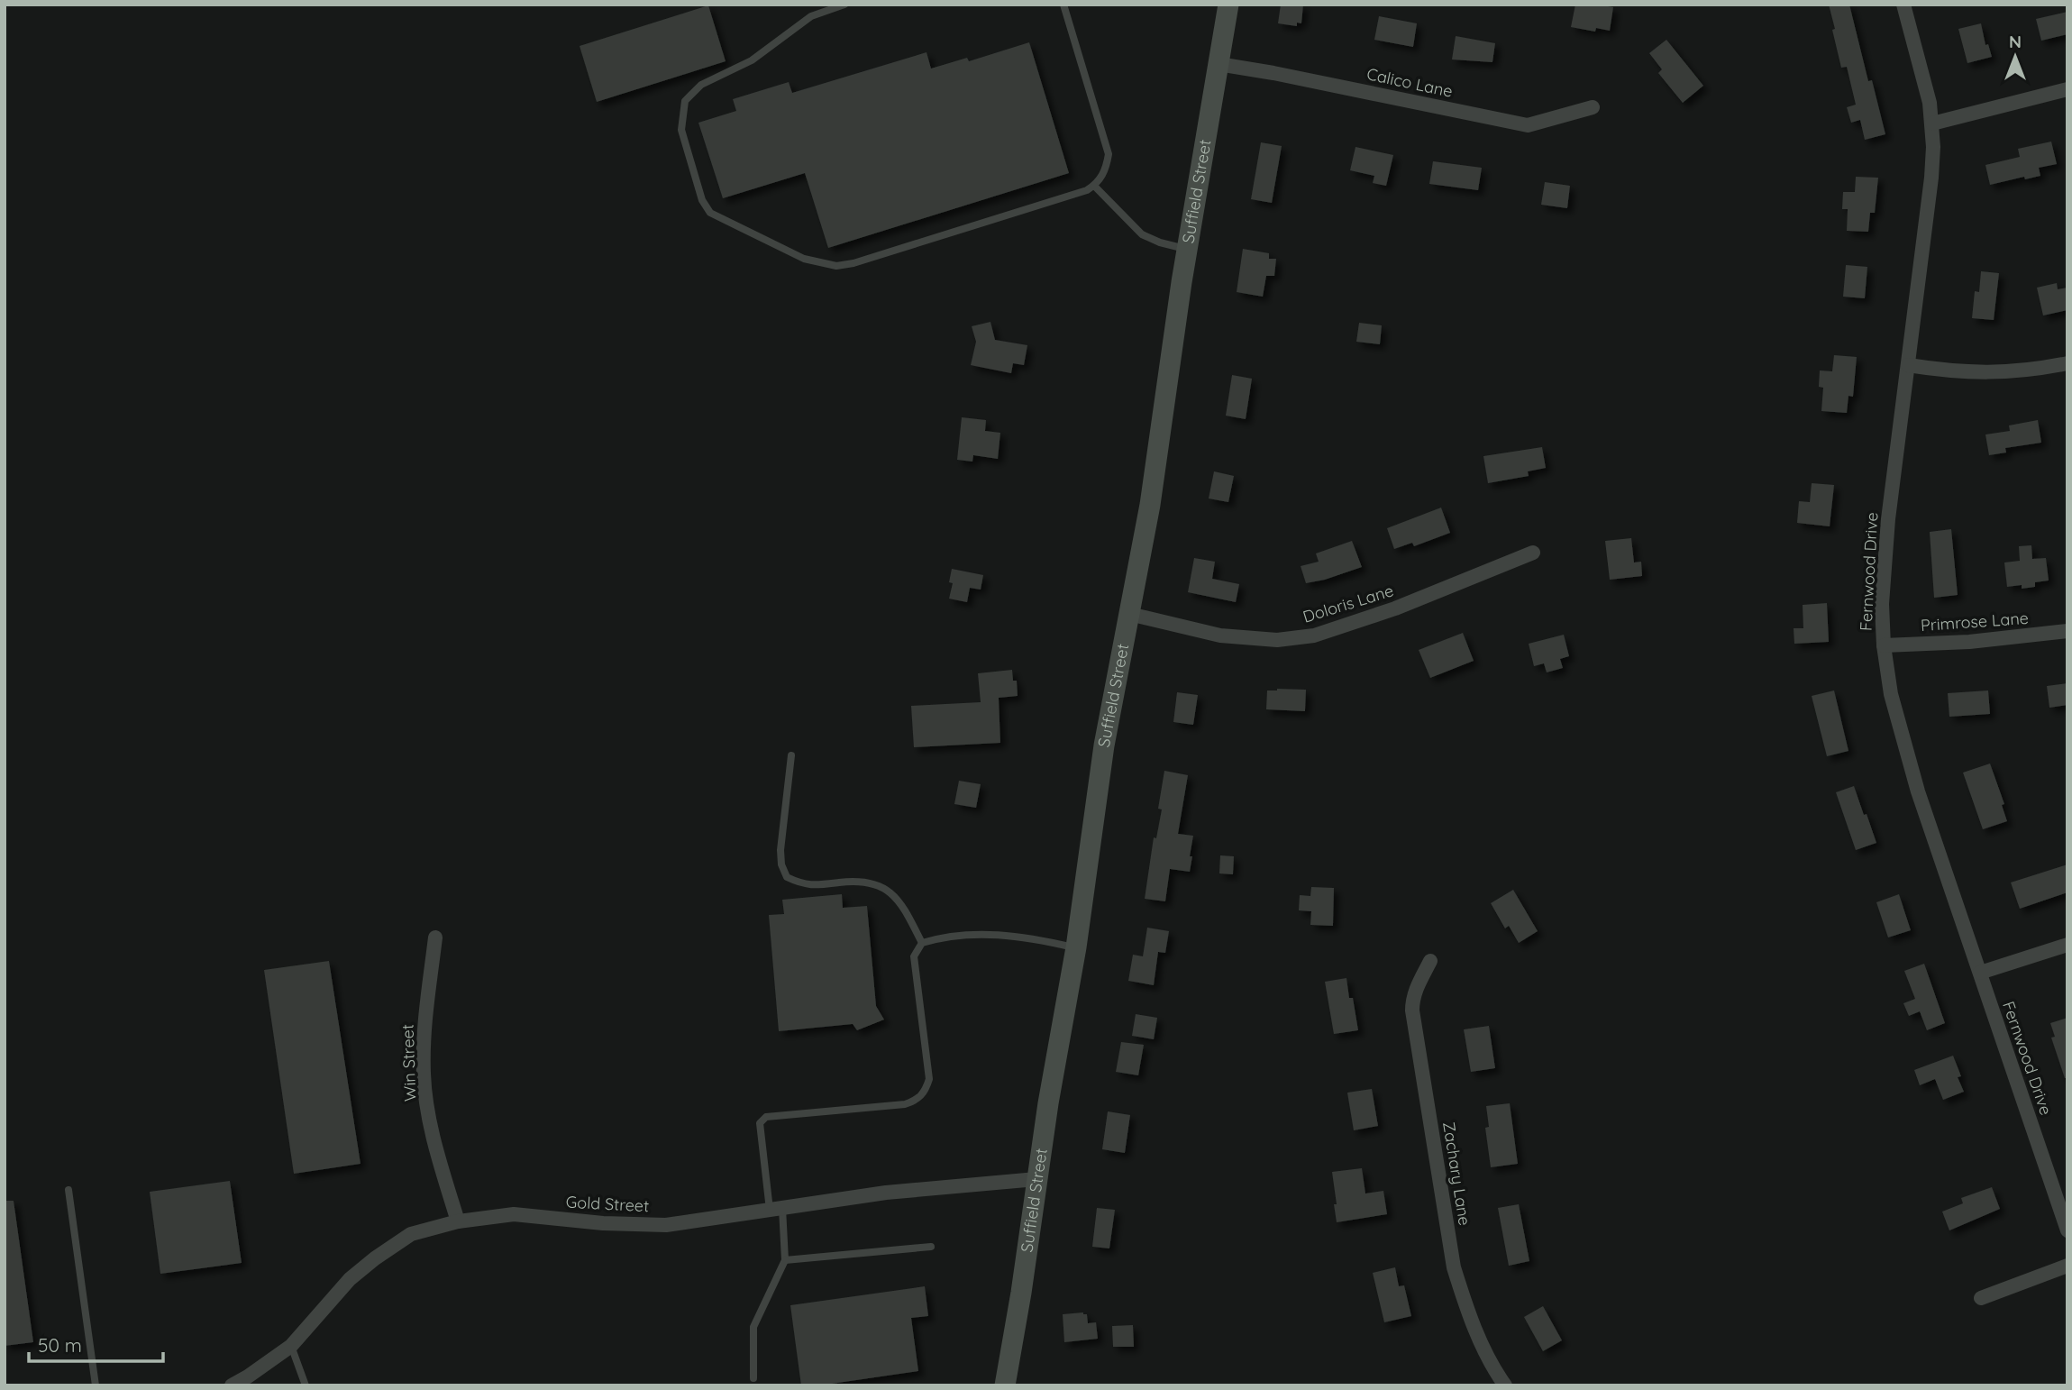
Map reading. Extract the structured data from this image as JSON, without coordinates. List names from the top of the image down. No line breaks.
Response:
{"streets":{"main road":["Suffield Street"],"street":["Calico Lane","Fernwood Drive","Doloris Lane","Primrose Lane","Win Street","Zachary Lane","Gold Street"]},"crossings":[["Calico Lane","Suffield Street"],["Suffield Street","Doloris Lane"],["Suffield Street","Gold Street"],["Fernwood Drive","Primrose Lane"],["Win Street","Gold Street"]],"scale_bar":"50 m","north":"top"}
